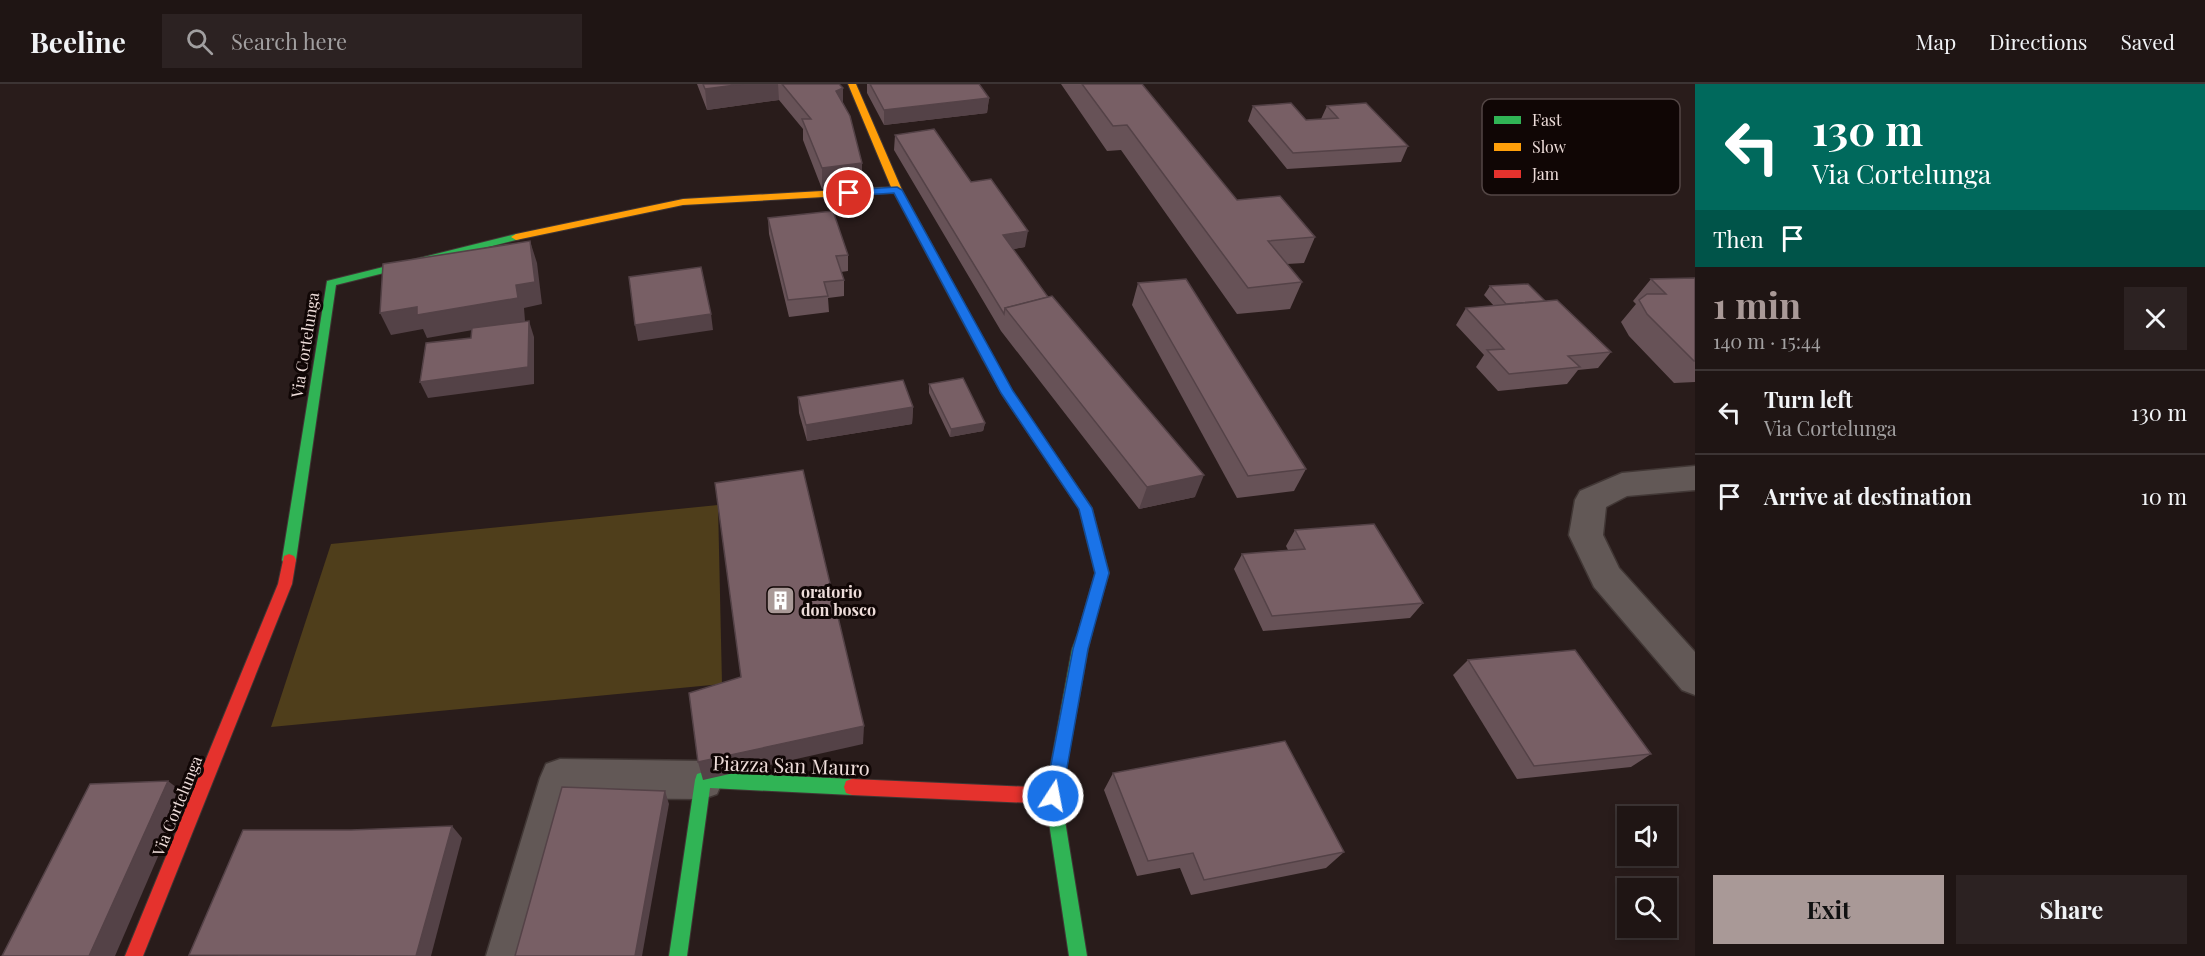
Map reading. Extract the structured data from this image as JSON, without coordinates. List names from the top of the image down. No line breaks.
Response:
{"streets":{"street":["Via Cortelunga","Piazza San Mauro"]},"places":{"building":["oratorio don bosco"]},"legend":["Fast","Slow","Jam"],"page":{"header":"Beeline","search":"Search here","nav":["Map","Directions","Saved"],"turn":["130 m","Via Cortelunga"],"then":"Then","heading":["1 min","140 m · 15:44"],"list":[{"name":"Turn left","note":"Via Cortelunga","value":"130 m"},{"name":"Arrive at destination","value":"10 m"}],"buttons":["Exit","Share"]}}
